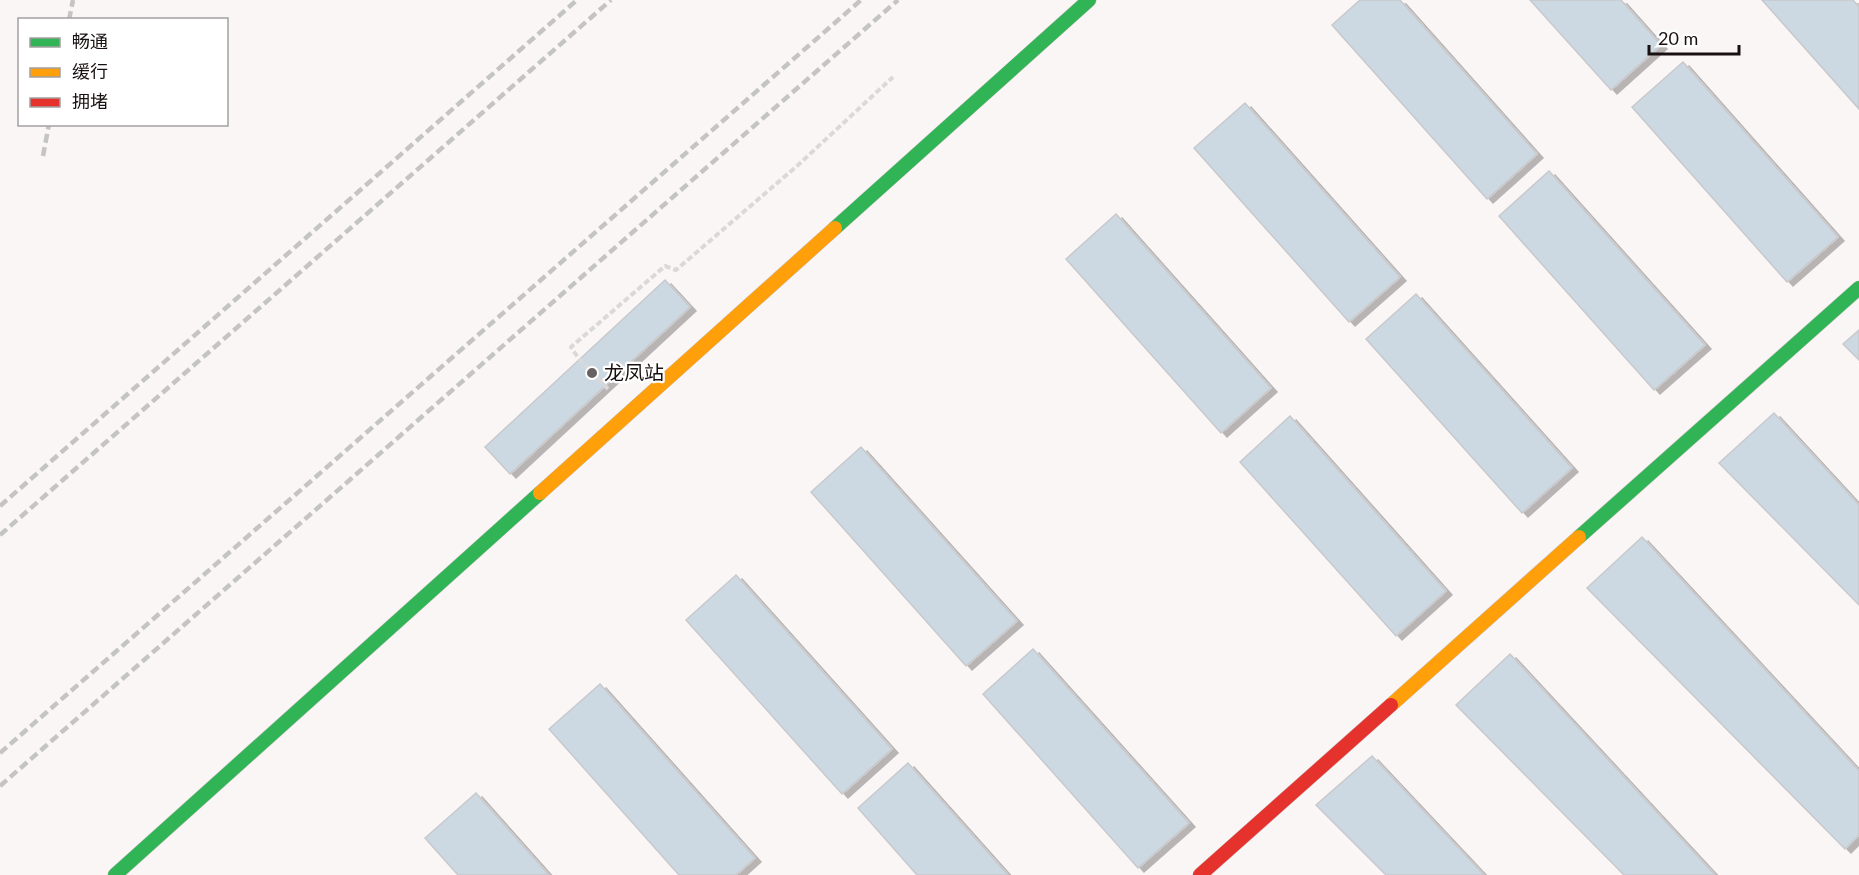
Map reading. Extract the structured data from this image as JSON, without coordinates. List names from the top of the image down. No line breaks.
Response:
{"places":["龙凤站"],"legend":["畅通","缓行","拥堵"],"scale_bar":"20 m"}
